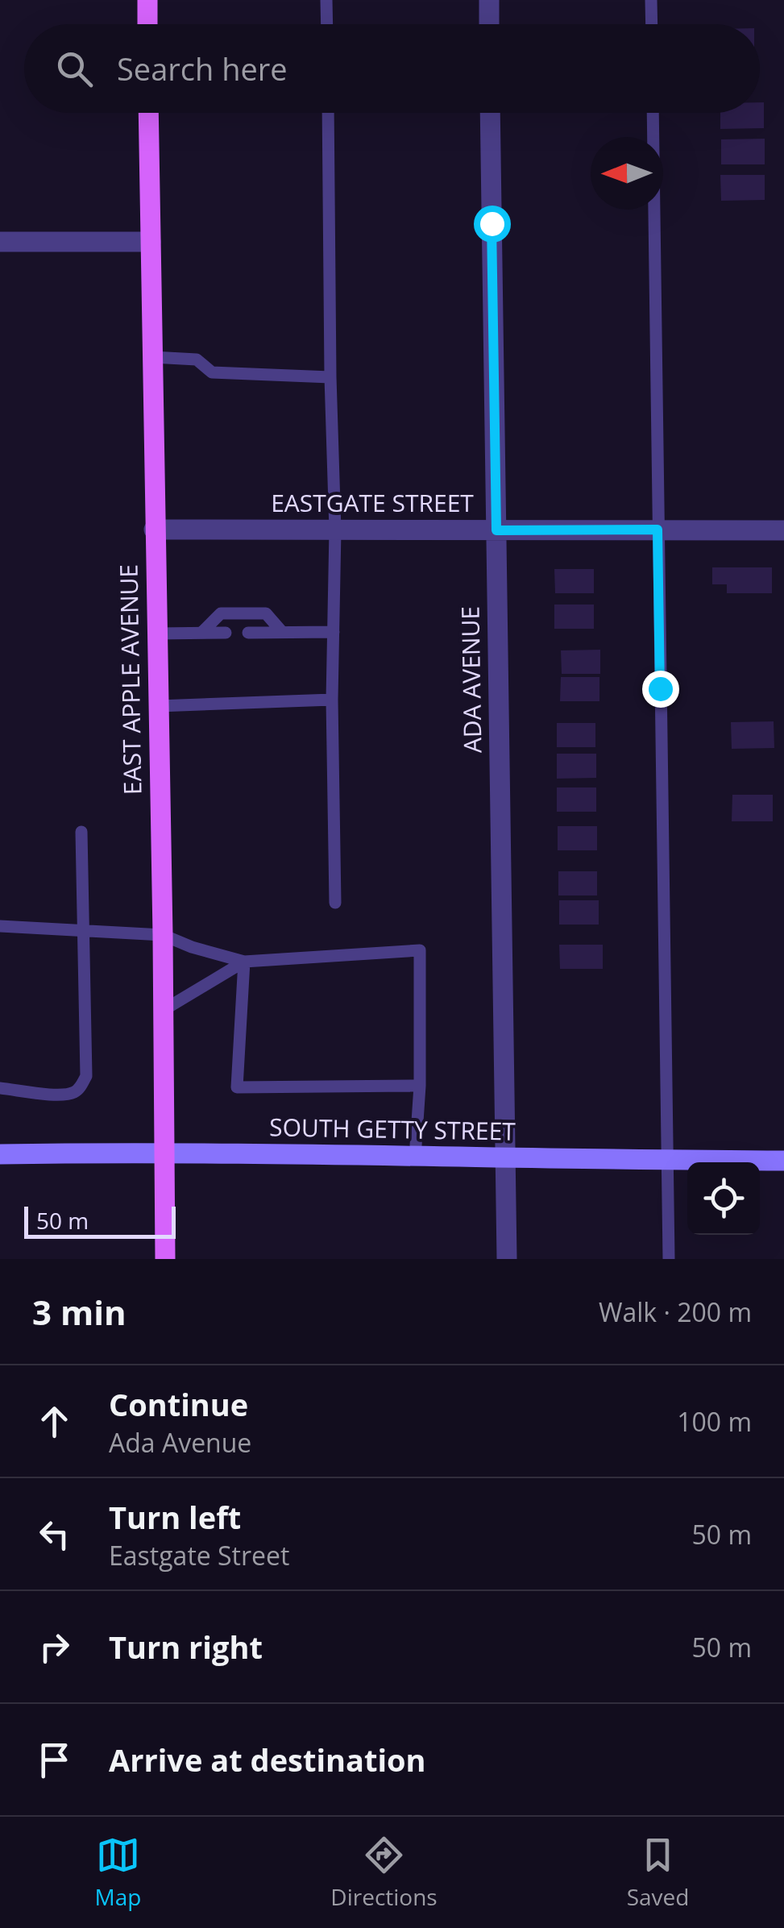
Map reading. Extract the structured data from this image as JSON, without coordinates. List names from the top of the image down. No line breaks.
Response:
{"streets":{"main road":["EAST APPLE AVENUE","SOUTH GETTY STREET"],"street":["EASTGATE STREET","ADA AVENUE"]},"crossings":[["EASTGATE STREET","EAST APPLE AVENUE"],["EASTGATE STREET","ADA AVENUE"],["EAST APPLE AVENUE","SOUTH GETTY STREET"],["ADA AVENUE","SOUTH GETTY STREET"]],"scale_bar":"50 m","north":"left","page":{"search":"Search here","scale":"50 m","heading":["3 min","Walk · 200 m"],"list":[["Continue","Ada Avenue","100 m"],["Turn left","Eastgate Street","50 m"],["Turn right","50 m"],"Arrive at destination"],"nav":["Map","Directions","Saved"]}}
